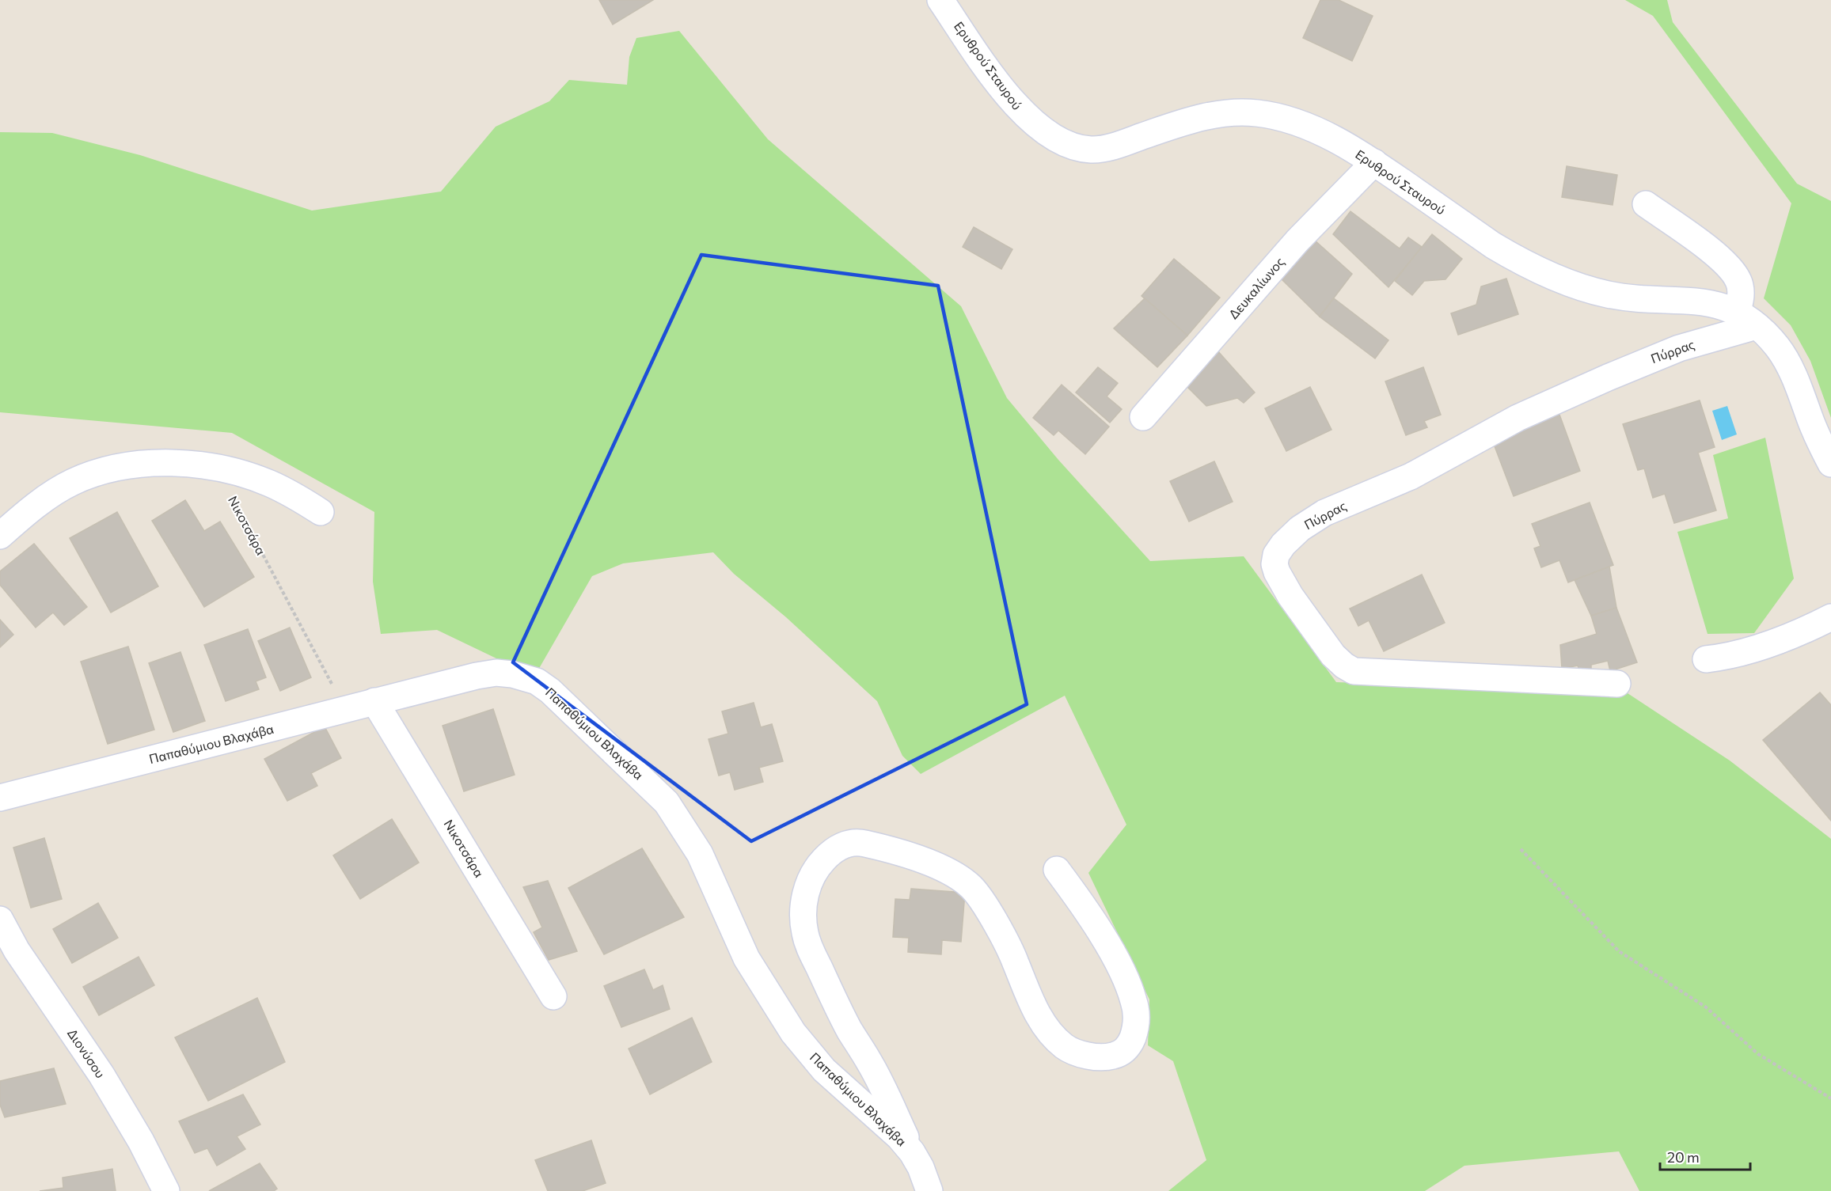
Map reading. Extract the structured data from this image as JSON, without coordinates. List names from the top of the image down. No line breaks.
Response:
{"streets":{"street":["Ερυθρού Σταυρού","Δευκαλίωνος","Πύρρας","Νικοτσάρα","Παπαθύμιου Βλαχάβα","Διονύσου"]},"crossings":[["Ερυθρού Σταυρού","Δευκαλίωνος"],["Ερυθρού Σταυρού","Πύρρας"],["Νικοτσάρα","Παπαθύμιου Βλαχάβα"]],"scale_bar":"20 m"}
